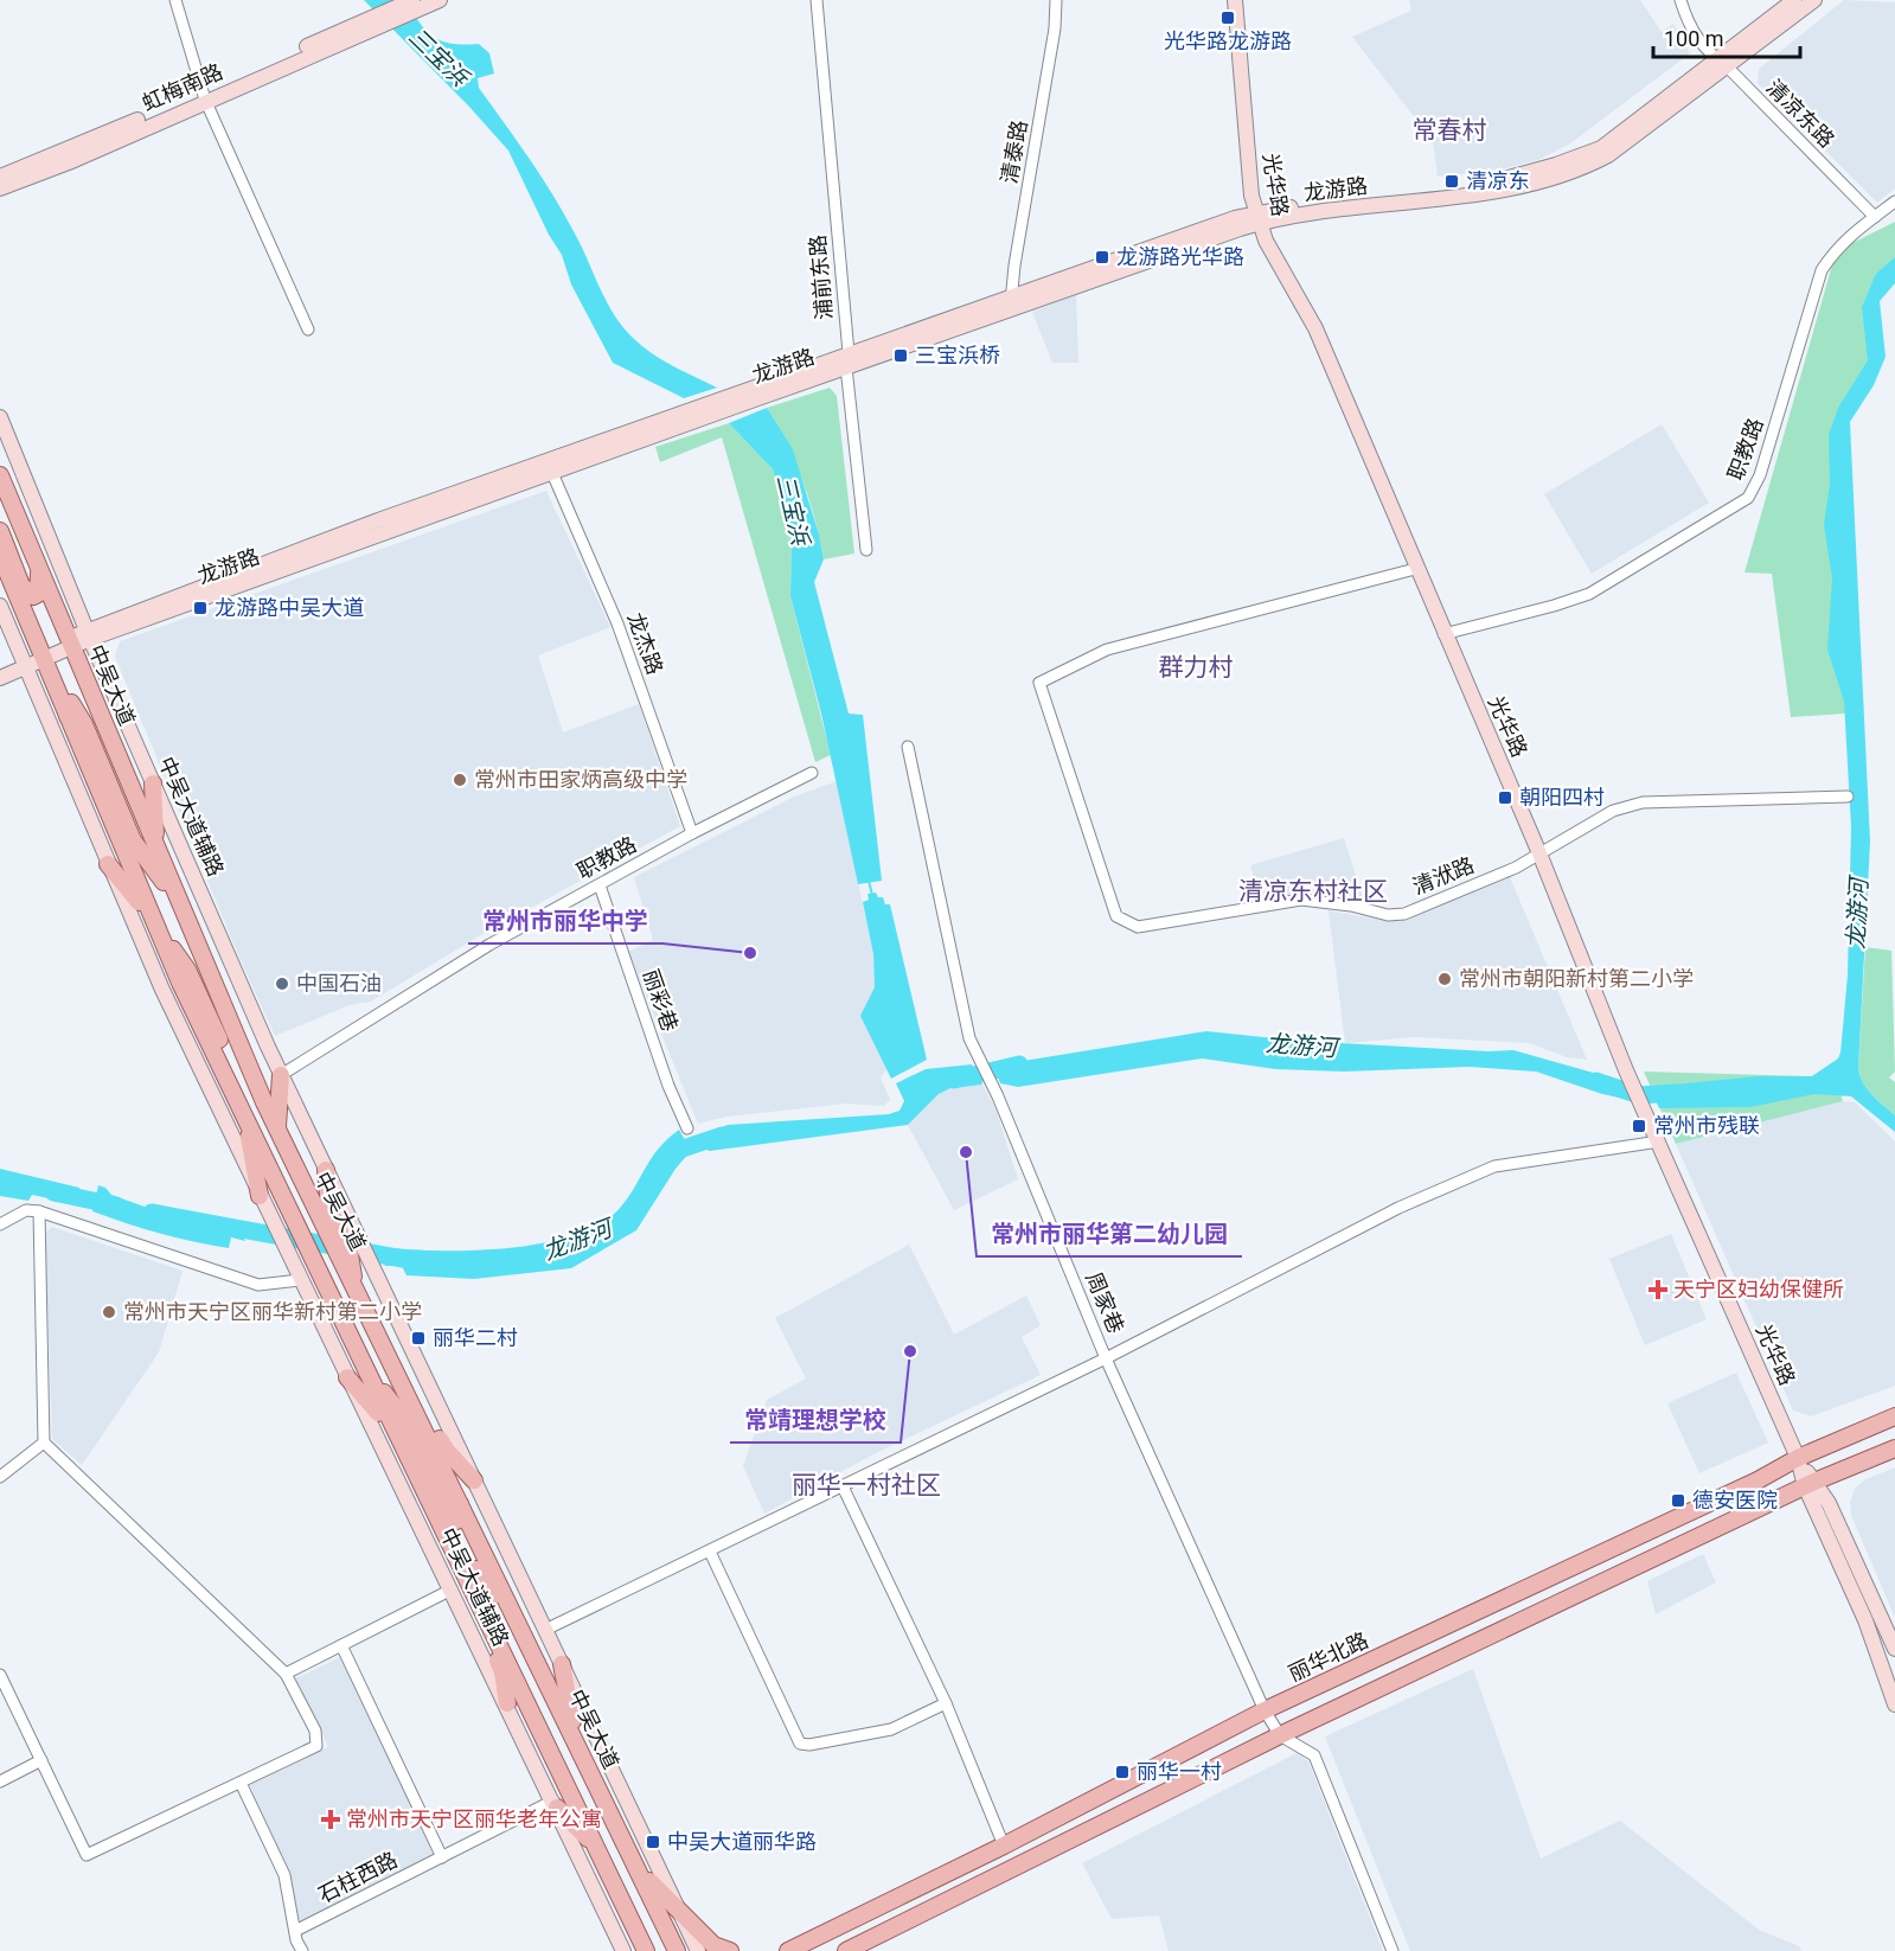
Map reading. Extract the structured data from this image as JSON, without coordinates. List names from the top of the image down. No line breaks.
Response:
{"streets":{"main road":["虹梅南路","光华路","龙游路","中吴大道","中吴大道辅路","丽华北路"],"street":["清凉东路","清泰路","浦前东路","职教路","龙杰路","清洑路","丽彩巷","周家巷","石柱西路"]},"crossings":[["清凉东路","龙游路"],["清凉东路","职教路"],["清泰路","龙游路"],["光华路","龙游路"],["光华路","职教路"],["光华路","清洑路"],["光华路","丽华北路"],["龙游路","浦前东路"],["龙游路","龙杰路"],["龙游路","中吴大道"],["龙游路","中吴大道辅路"],["职教路","龙杰路"],["职教路","中吴大道辅路"],["职教路","丽彩巷"],["中吴大道辅路","石柱西路"],["周家巷","丽华北路"]],"districts":["常春村","群力村","清凉东村社区","丽华一村社区"],"water":["三宝浜","龙游河"],"places":{"transit":["光华路龙游路","清凉东","龙游路光华路","三宝浜桥","龙游路中吴大道","朝阳四村","常州市残联","丽华二村","德安医院","丽华一村","中吴大道丽华路"],"other":["常州市田家炳高级中学","常州市丽华中学","常州市朝阳新村第二小学","中国石油","常州市丽华第二幼儿园","常州市天宁区丽华新村第二小学","常靖理想学校"],"health":["天宁区妇幼保健所","常州市天宁区丽华老年公寓"]},"scale_bar":"100 m"}
